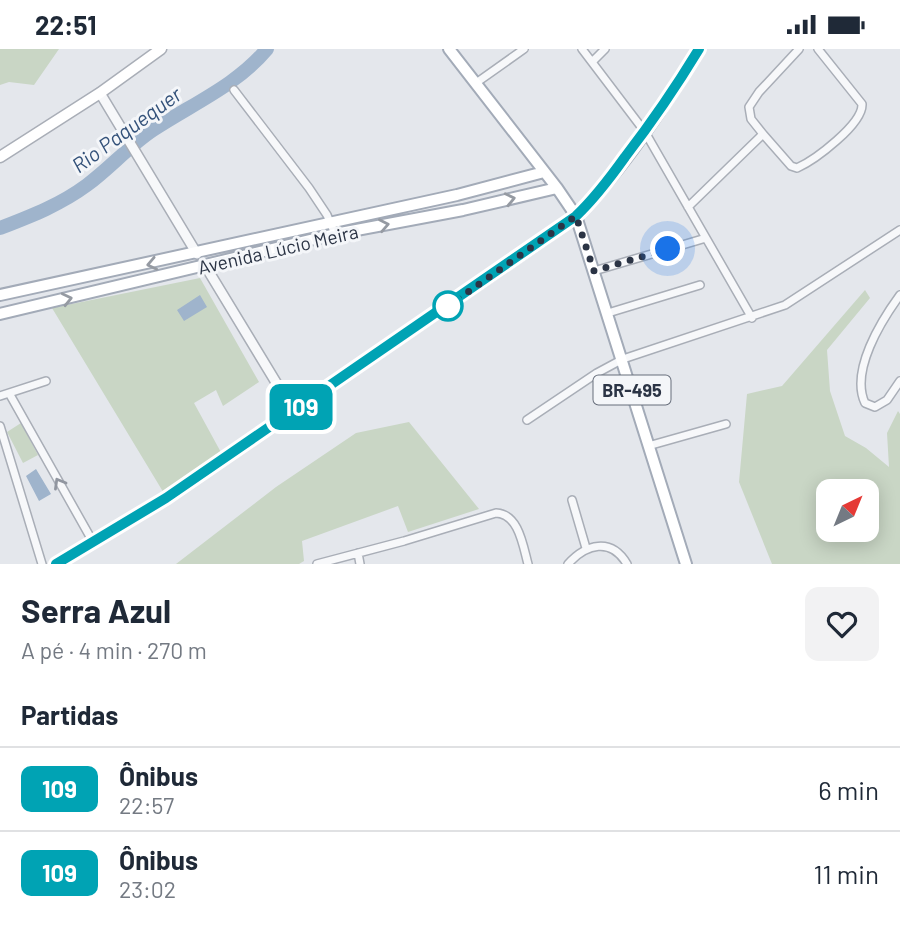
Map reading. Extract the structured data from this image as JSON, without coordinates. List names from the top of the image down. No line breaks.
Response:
{"streets":{"main road":["Avenida Lúcio Meira","BR-495"]},"crossings":[["Avenida Lúcio Meira","BR-495"]],"water":["Rio Paquequer"],"lines":["bus line 109"],"north":"top right","page":{"status":"22:51","on_map":"109","heading":[["Serra Azul","A pé · 4 min · 270 m"],"Partidas"],"list":[{"mark":"109","name":"Ônibus","note":"22:57","value":"6 min"},{"mark":"109","name":"Ônibus","note":"23:02","value":"11 min"}]}}
